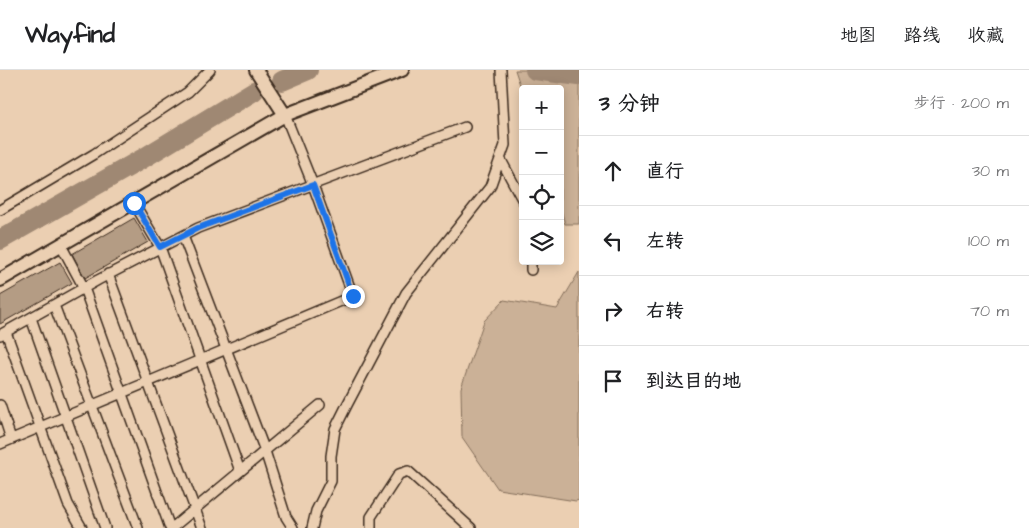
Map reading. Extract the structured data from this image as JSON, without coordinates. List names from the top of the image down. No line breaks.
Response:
{"page":{"header":"Wayfind","nav":["地图","路线","收藏"],"heading":["3 分钟","步行 · 200 m"],"map_buttons":["+","−"],"list":[["直行","30 m"],["左转","100 m"],["右转","70 m"],"到达目的地"]}}
